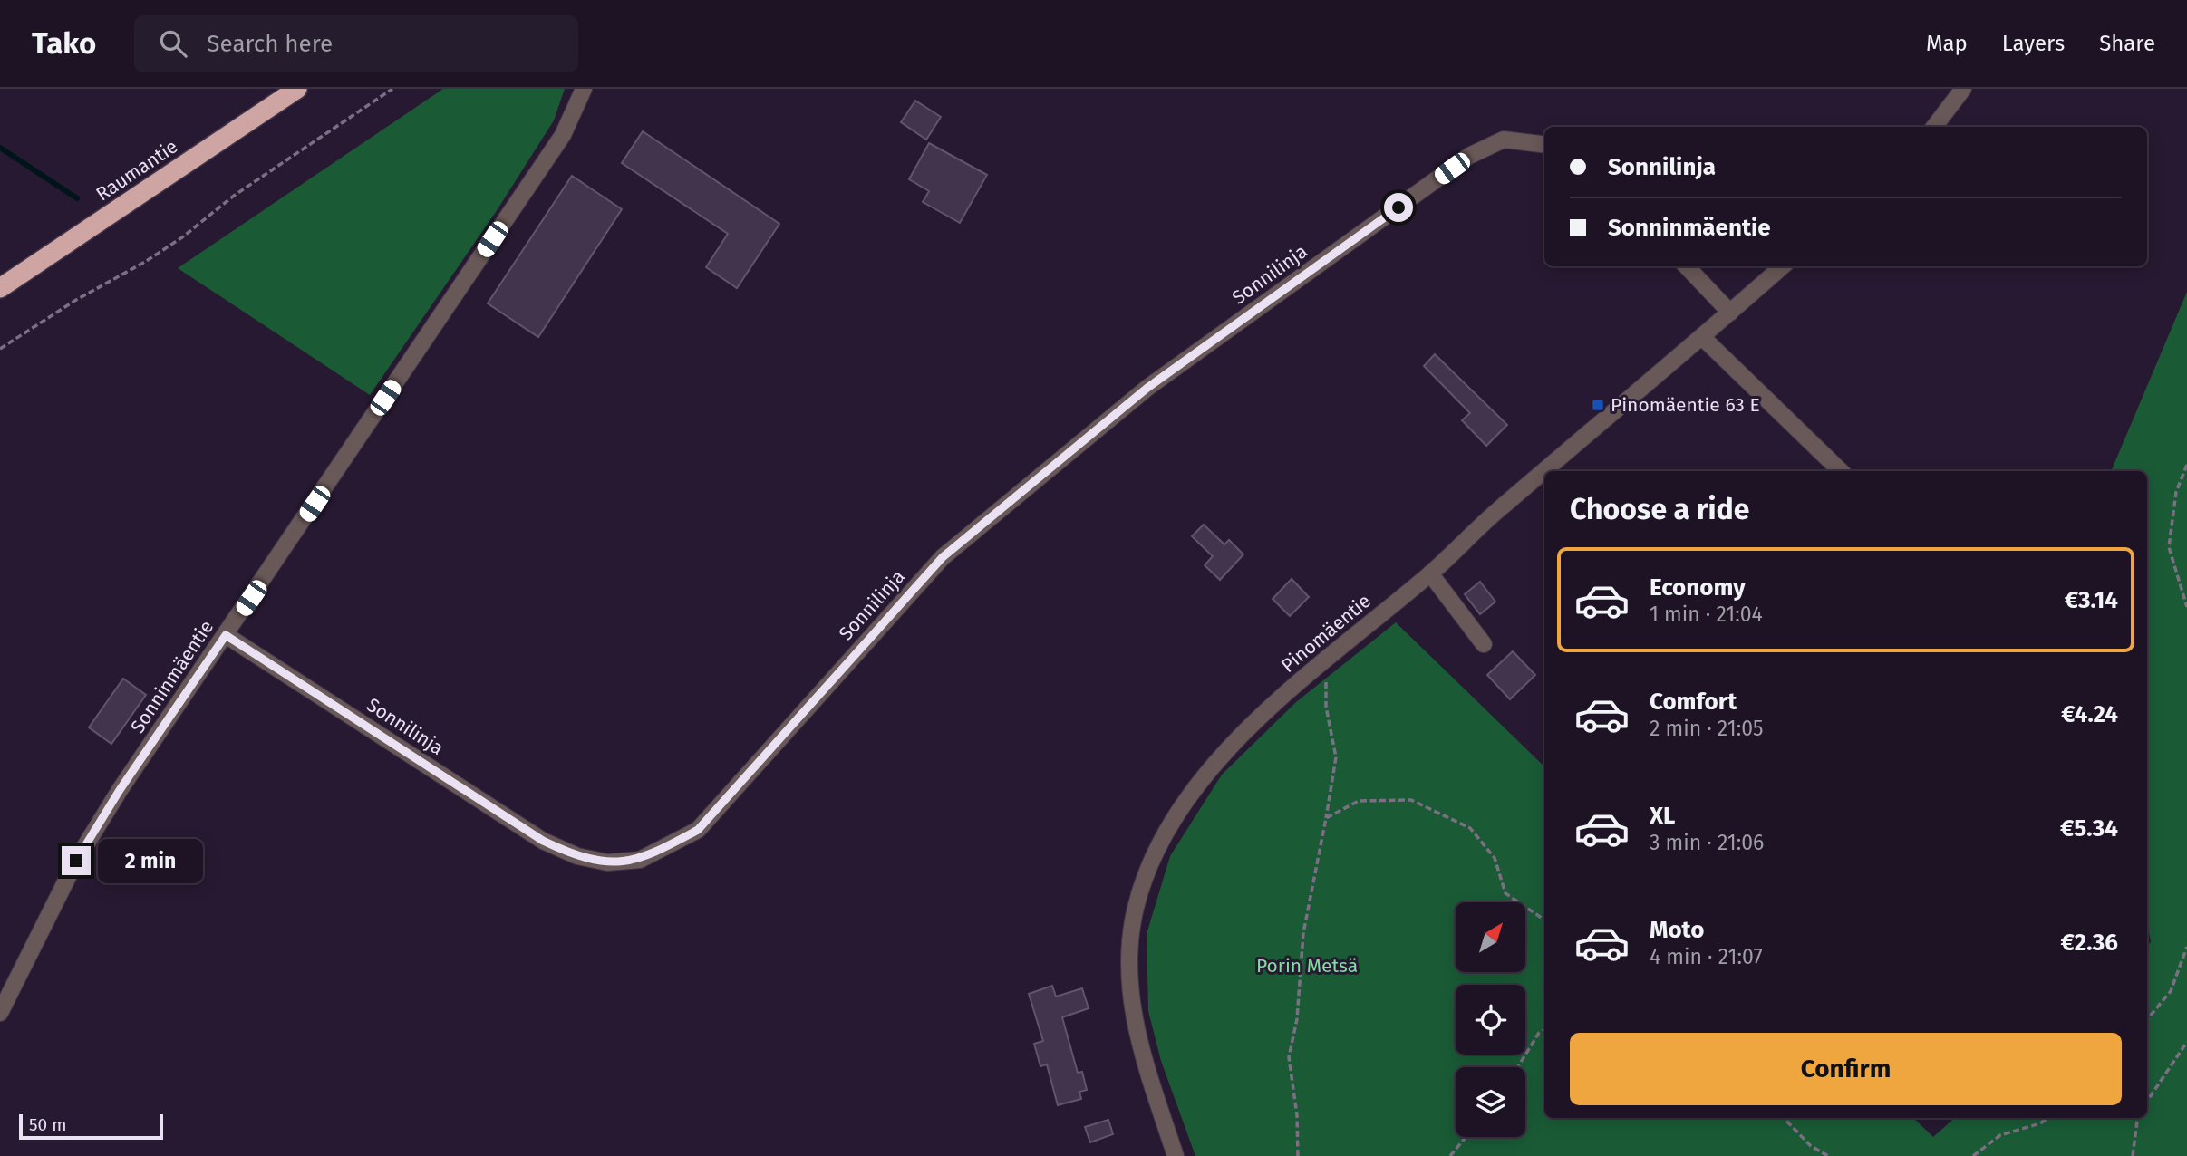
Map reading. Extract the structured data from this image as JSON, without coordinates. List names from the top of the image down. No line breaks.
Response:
{"streets":{"highway":["Raumantie"],"street":["Sonnilinja","Pinomäentie","Sonninmäentie"]},"crossings":[["Sonnilinja","Sonninmäentie"]],"parks":["Porin Metsä"],"places":{"transit":["Pinomäentie 63 E"]},"scale_bar":"50 m","north":"top right","page":{"header":"Tako","search":"Search here","nav":["Map","Layers","Share"],"banner":["Sonnilinja","Sonninmäentie"],"heading":"Choose a ride","list":[{"name":"Economy","note":"1 min · 21:04","value":"€3.14"},{"name":"Comfort","note":"2 min · 21:05","value":"€4.24"},{"name":"XL","note":"3 min · 21:06","value":"€5.34"},{"name":"Moto","note":"4 min · 21:07","value":"€2.36"}],"bubble":"2 min","buttons":"Confirm","scale":"50 m"}}
